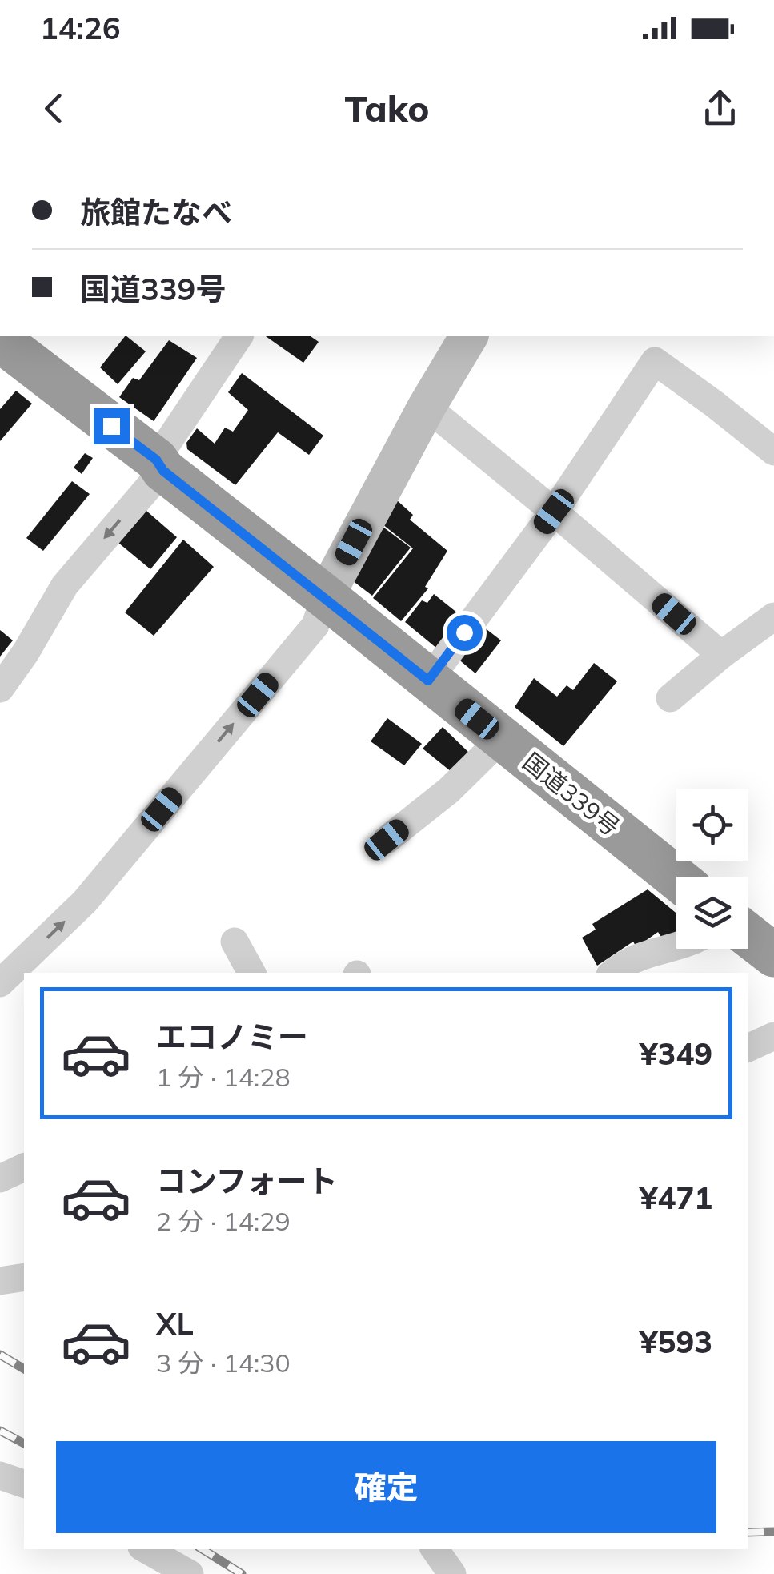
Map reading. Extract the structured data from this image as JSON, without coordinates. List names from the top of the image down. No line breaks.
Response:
{"streets":{"highway":["国道339号"]},"page":{"status":"14:26","header":"Tako","banner":["旅館たなべ","国道339号"],"list":[{"name":"エコノミー","note":"1 分 · 14:28","value":"¥349"},{"name":"コンフォート","note":"2 分 · 14:29","value":"¥471"},{"name":"XL","note":"3 分 · 14:30","value":"¥593"}],"buttons":"確定"}}
